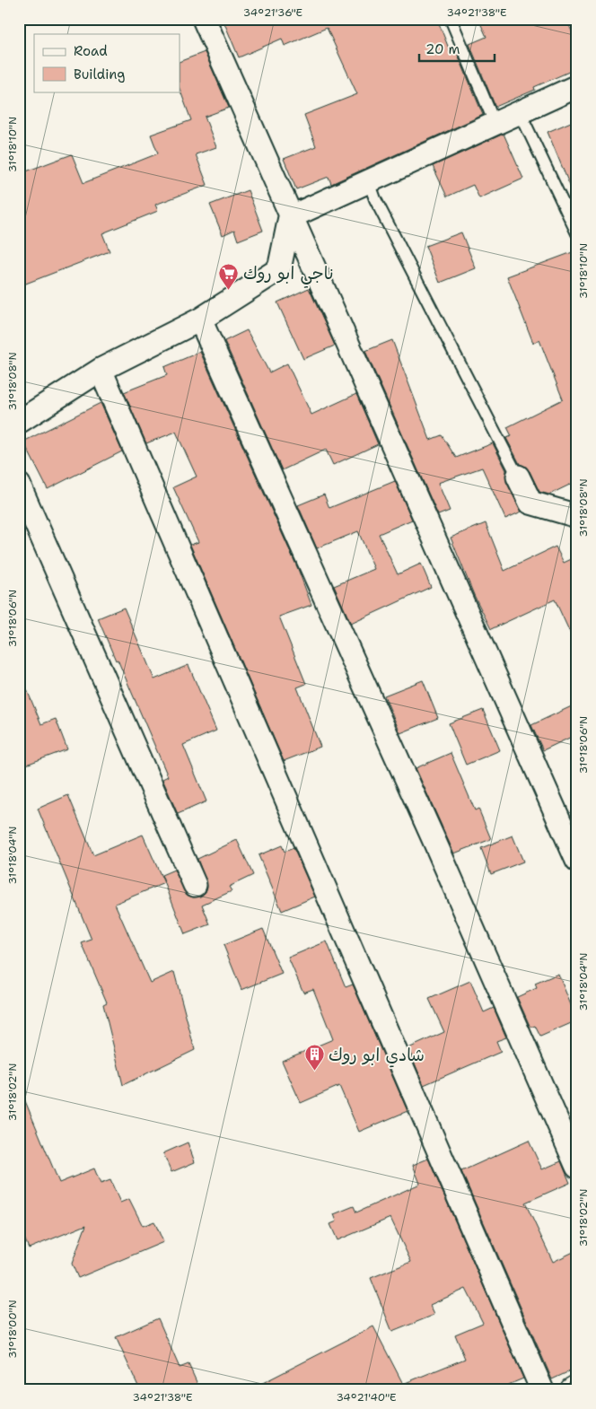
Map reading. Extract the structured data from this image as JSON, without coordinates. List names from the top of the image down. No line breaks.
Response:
{"places":{"supermarket":["ناجي ابو روك"],"building":["شادي ابو روك"]},"legend":["Road","Building"],"scale_bar":"20 m","coordinates":["34°21'36\"E","34°21'38\"E","31°18'10\"N","31°18'08\"N","31°18'06\"N","31°18'04\"N","31°18'02\"N","31°18'00\"N","34°21'40\"E"]}
